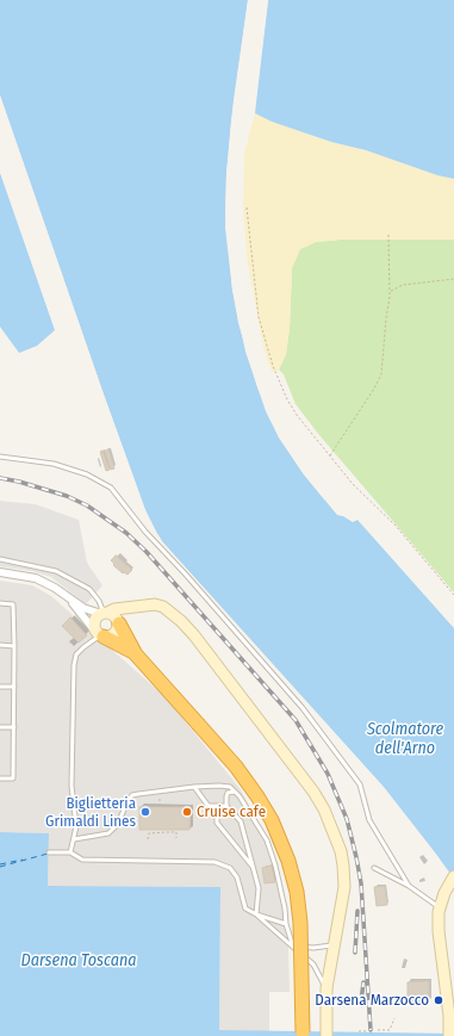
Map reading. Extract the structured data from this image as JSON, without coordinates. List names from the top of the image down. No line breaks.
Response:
{"water":["Scolmatore dell'Arno","Darsena Toscana"],"places":["Biglietteria Grimaldi Lines","Cruise cafe","Darsena Marzocco"]}
